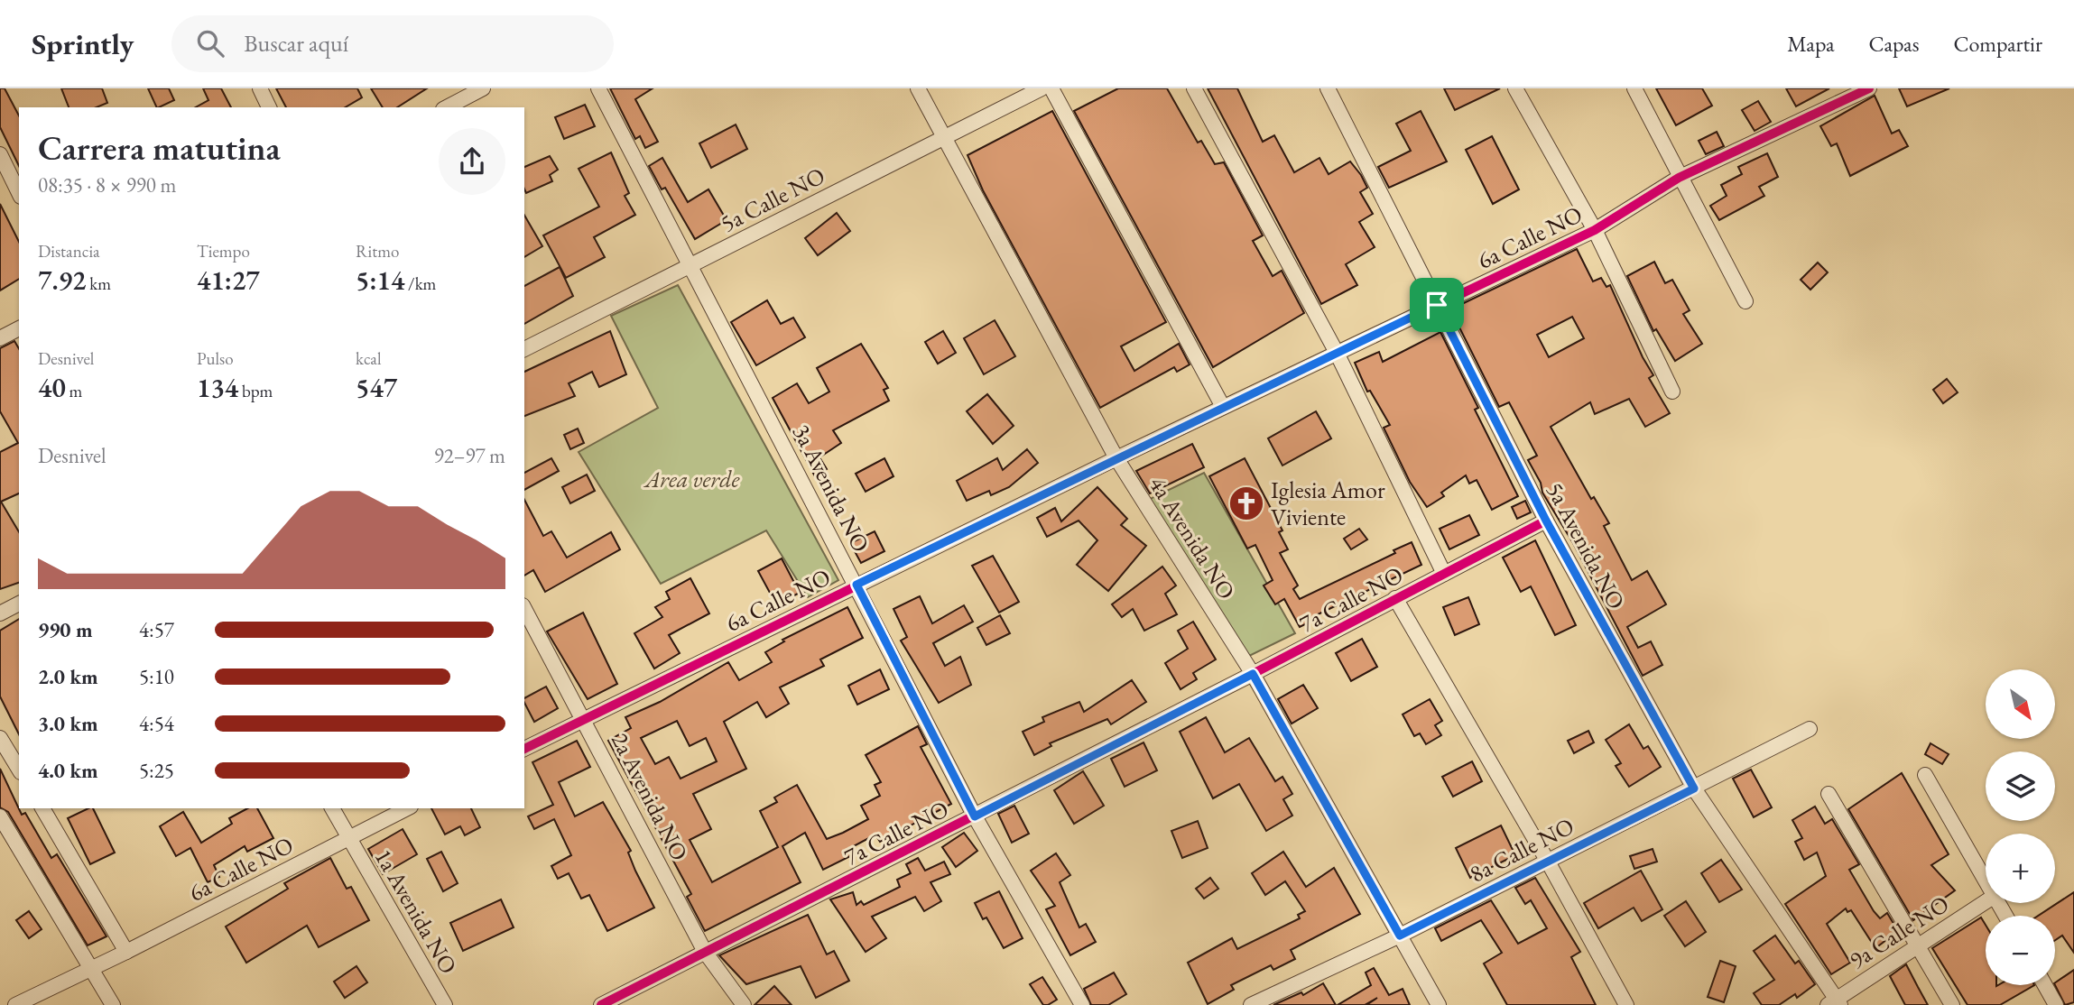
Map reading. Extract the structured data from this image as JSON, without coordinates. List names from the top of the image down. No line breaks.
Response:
{"streets":{"street":["5a Calle NO","6a Calle NO","3a Avenida NO","4a Avenida NO","5a Avenida NO","7a Calle NO","2a Avenida NO","8a Calle NO","1a Avenida NO","9a Calle NO"]},"crossings":[["5a Calle NO","3a Avenida NO"],["5a Calle NO","4a Avenida NO"],["6a Calle NO","3a Avenida NO"],["6a Calle NO","4a Avenida NO"],["6a Calle NO","5a Avenida NO"],["6a Calle NO","2a Avenida NO"],["6a Calle NO","1a Avenida NO"],["3a Avenida NO","7a Calle NO"],["4a Avenida NO","7a Calle NO"],["4a Avenida NO","8a Calle NO"],["5a Avenida NO","7a Calle NO"],["5a Avenida NO","8a Calle NO"],["5a Avenida NO","9a Calle NO"],["7a Calle NO","2a Avenida NO"]],"parks":["Area verde"],"places":{"church":["Iglesia Amor Viviente"]},"north":"bottom right","page":{"header":"Sprintly","search":"Buscar aquí","nav":["Mapa","Capas","Compartir"],"heading":["Carrera matutina","08:35 · 8 × 990 m"],"stats":[["Distancia","7.92 km"],["Tiempo","41:27"],["Ritmo","5:14 /km"],["Desnivel","40 m"],["Pulso","134 bpm"],["kcal","547"]],"chart":["Desnivel","92–97 m"],"list":[{"name":"990 m","note":"4:57"},{"name":"2.0 km","note":"5:10"},{"name":"3.0 km","note":"4:54"},{"name":"4.0 km","note":"5:25"}],"map_buttons":["+","−"]}}
